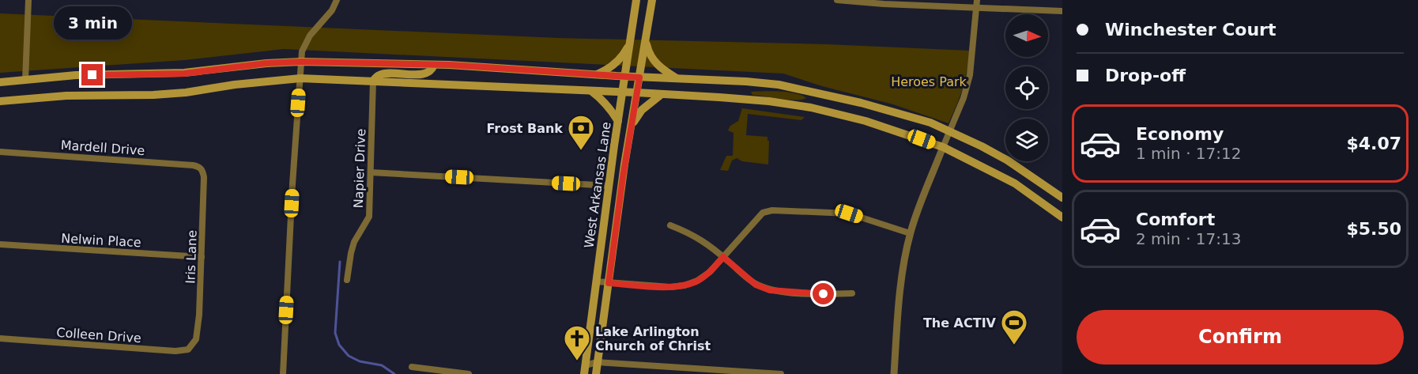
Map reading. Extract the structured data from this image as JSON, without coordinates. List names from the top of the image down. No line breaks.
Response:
{"streets":{"main road":["West Arkansas Lane"],"street":["Mardell Drive","Napier Drive","Nelwin Place","Iris Lane","Colleen Drive"]},"crossings":[["Mardell Drive","Iris Lane"],["Nelwin Place","Iris Lane"],["Iris Lane","Colleen Drive"]],"parks":["Heroes Park"],"places":{"bank":["Frost Bank"],"sports":["The ACTIV"],"church":["Lake Arlington Church of Christ"]},"north":"right","page":{"banner":["Winchester Court","Drop-off"],"bubble":"3 min","list":[{"name":"Economy","note":"1 min · 17:12","value":"$4.07"},{"name":"Comfort","note":"2 min · 17:13","value":"$5.50"}],"buttons":"Confirm"}}
